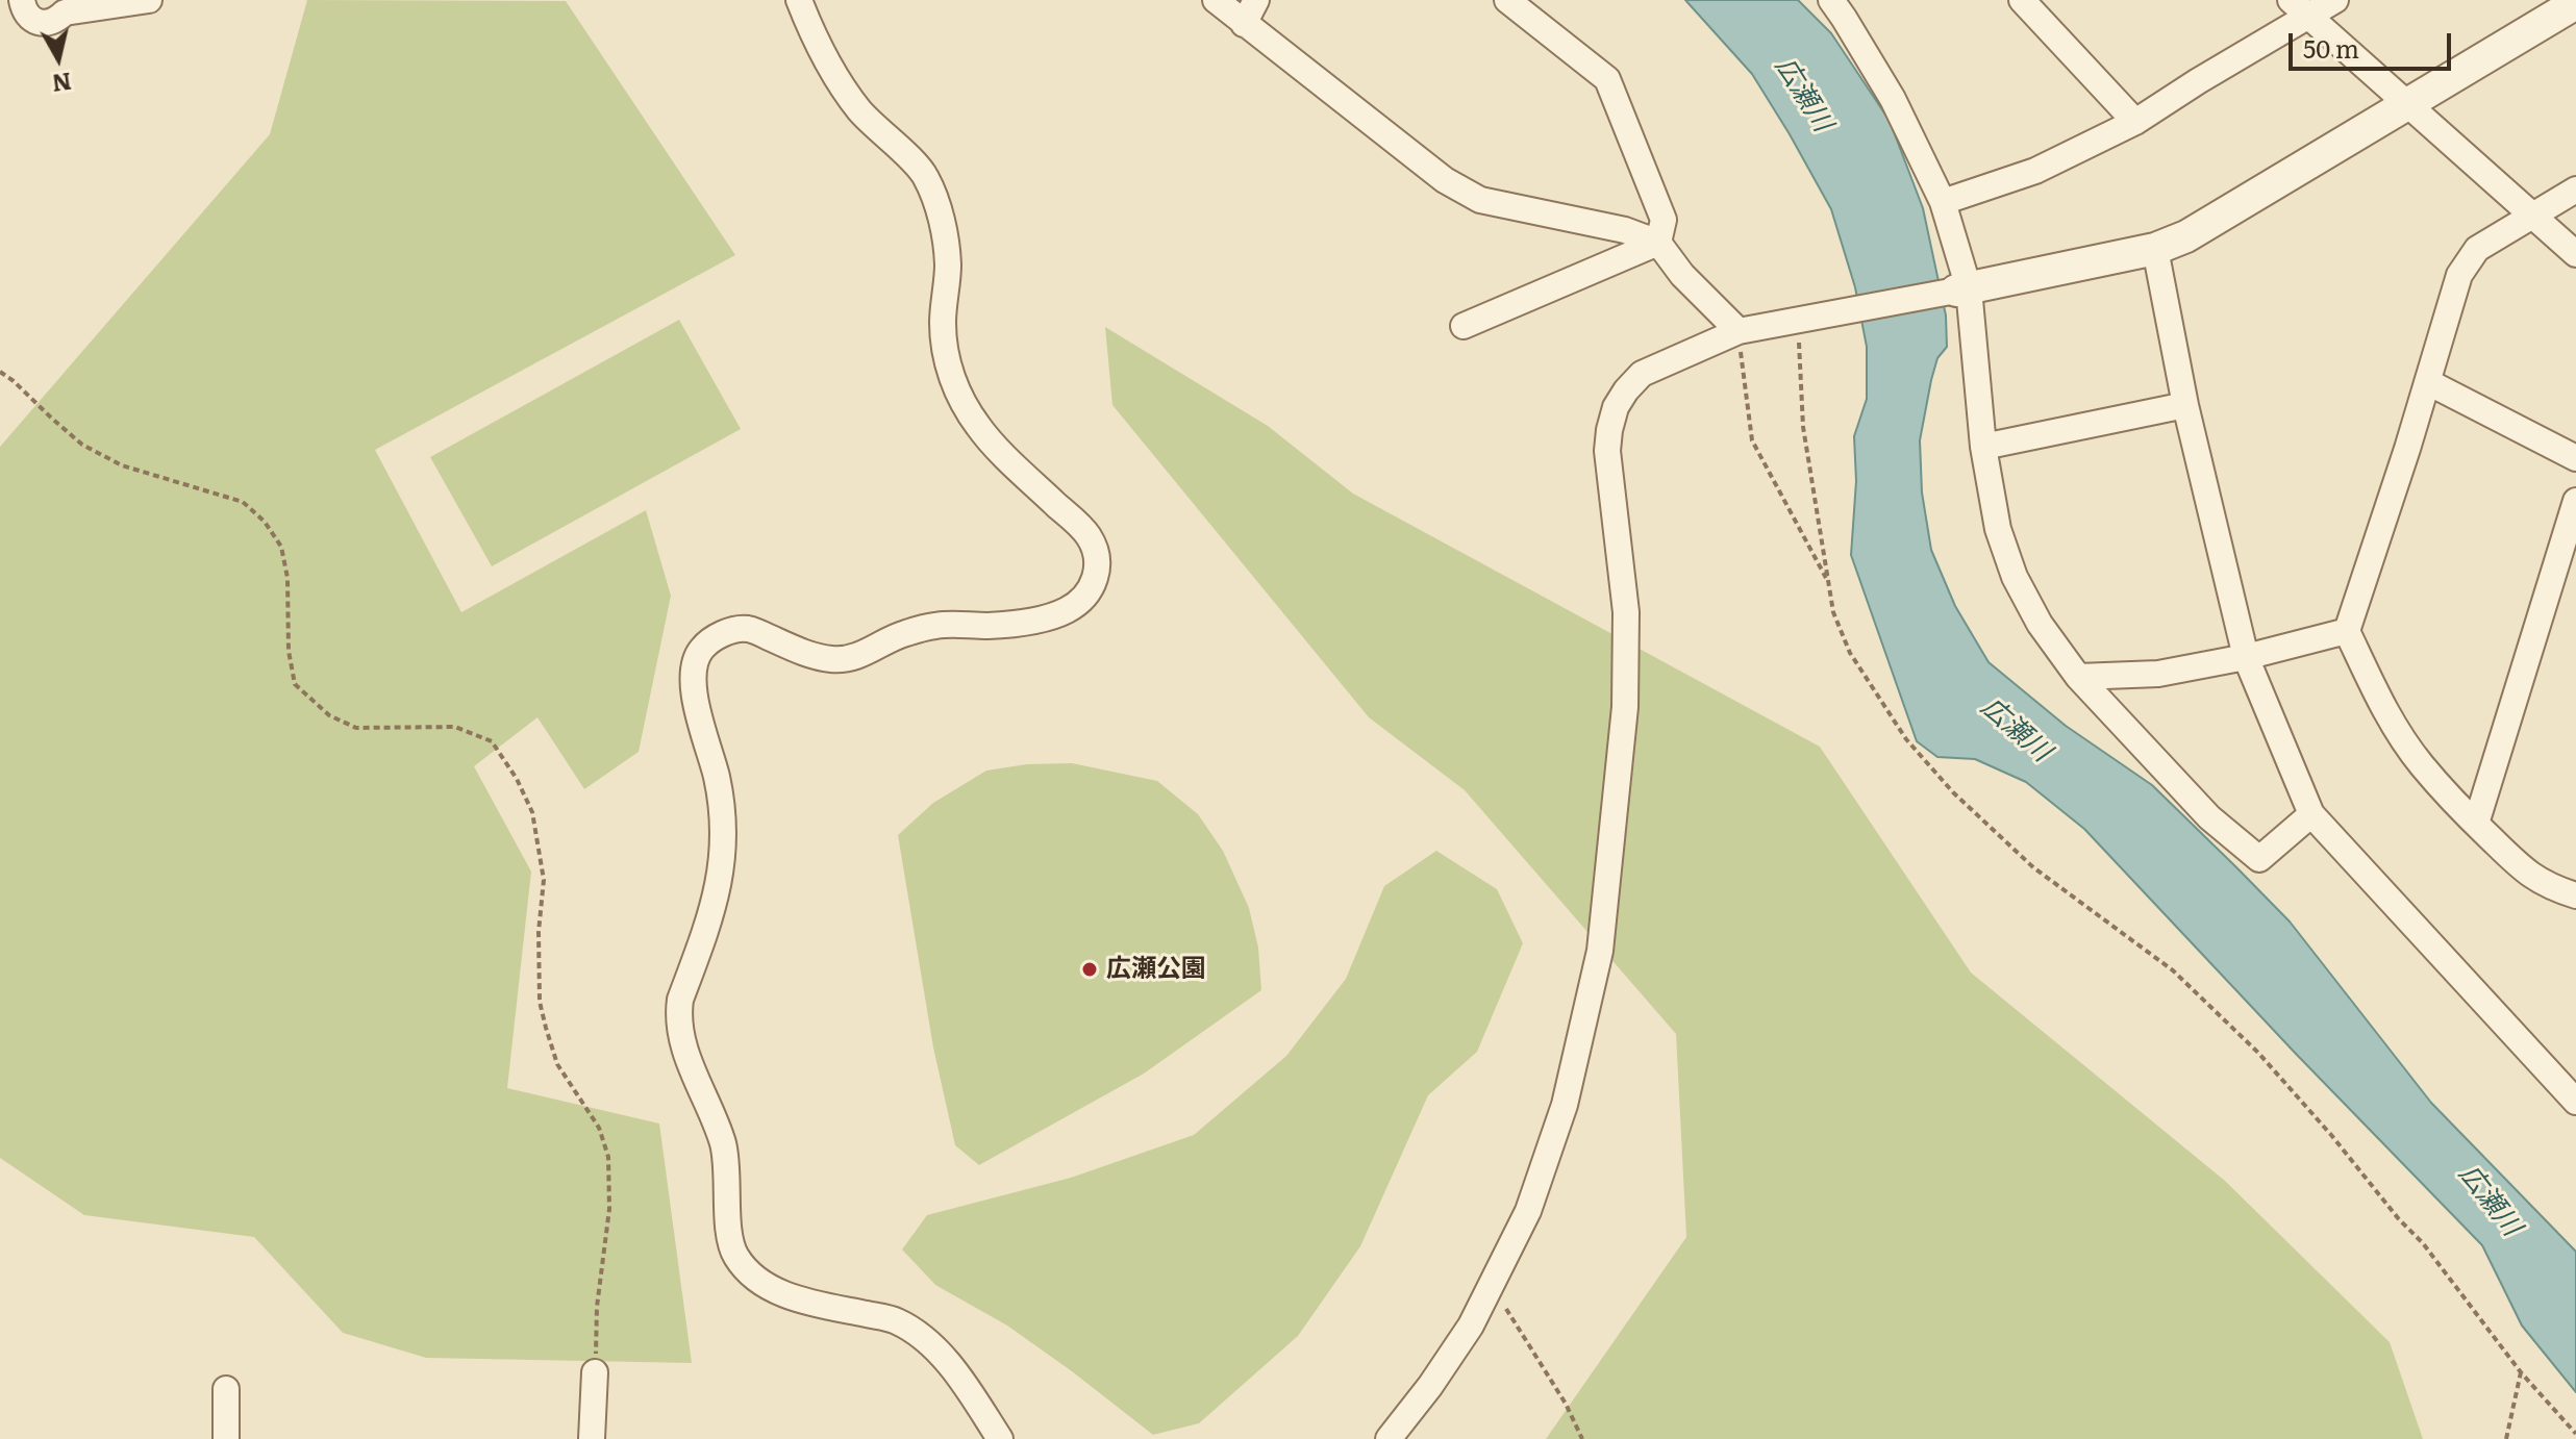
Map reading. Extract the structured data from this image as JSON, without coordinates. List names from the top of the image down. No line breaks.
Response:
{"water":["広瀬川"],"places":["広瀬公園"],"scale_bar":"50 m","north":"bottom"}
